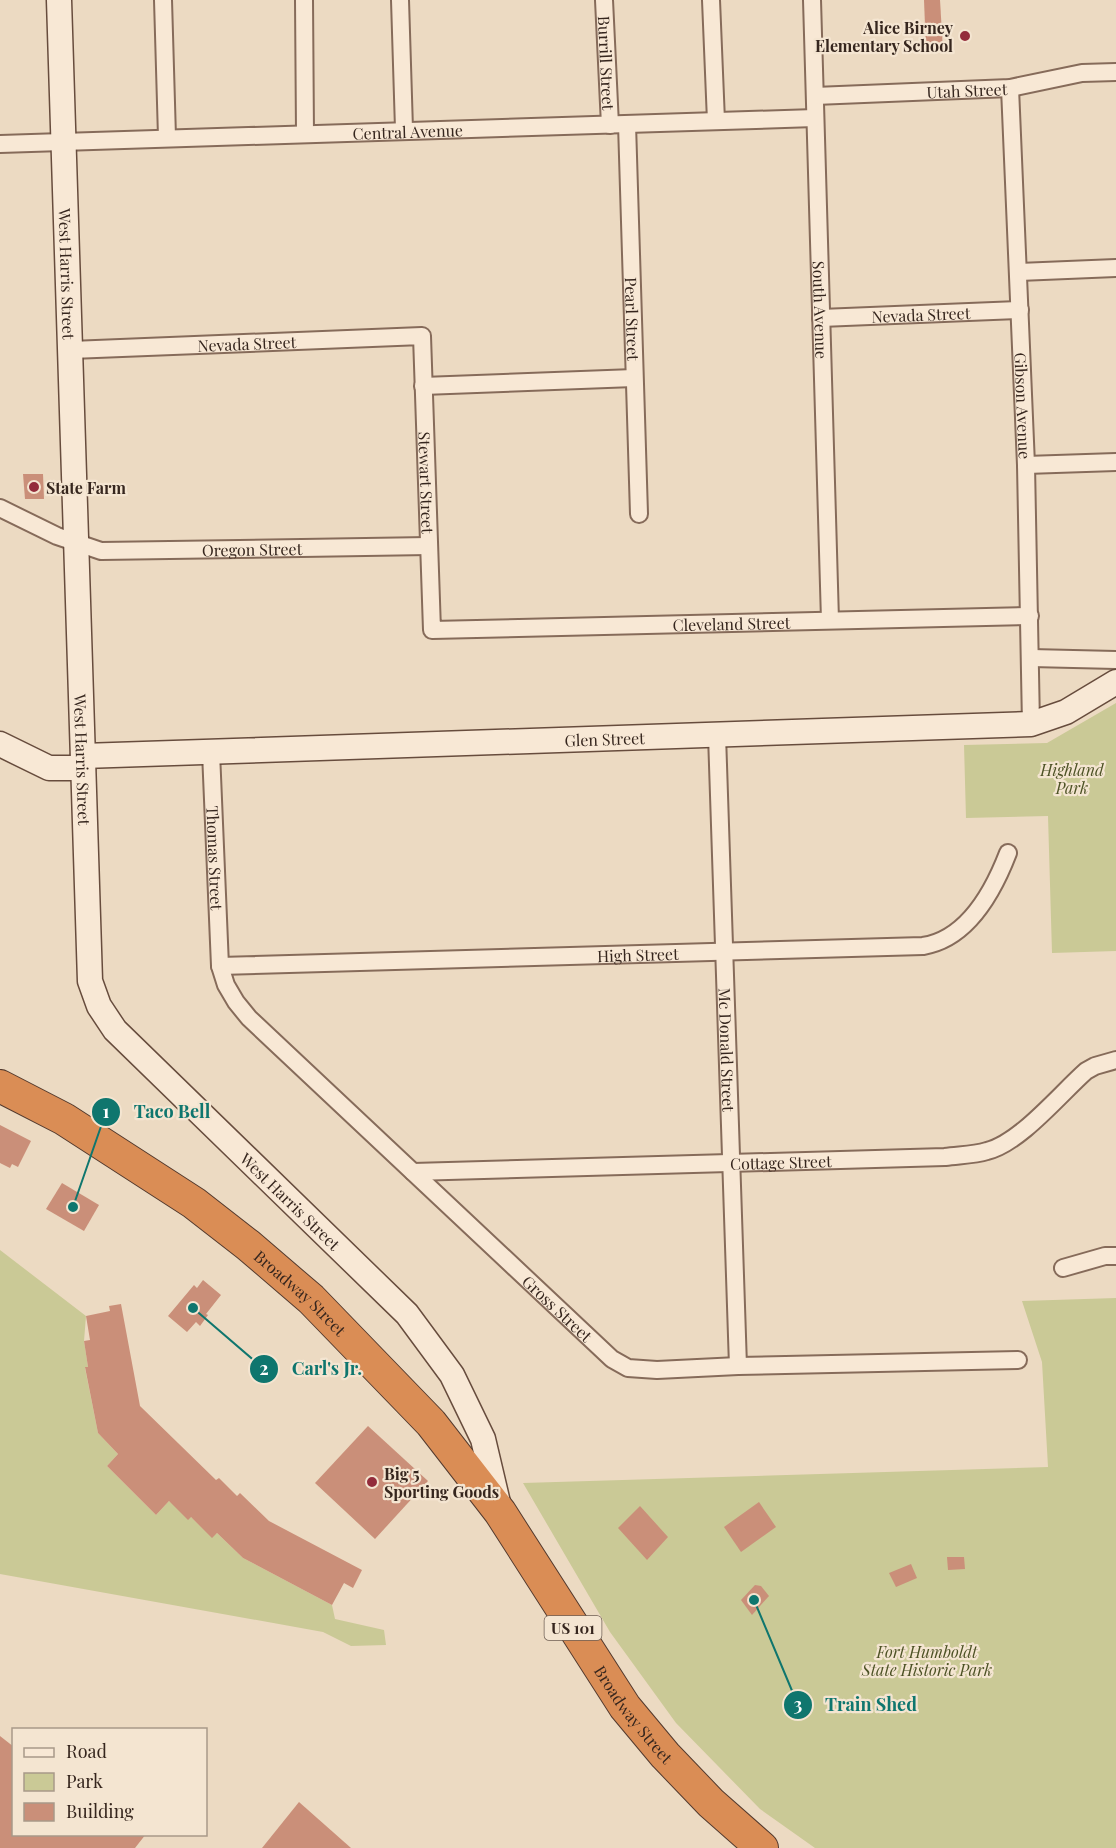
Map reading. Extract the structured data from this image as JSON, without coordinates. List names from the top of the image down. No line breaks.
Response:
{"streets":{"highway":["Broadway Street","US 101"],"main road":["West Harris Street","Glen Street"],"street":["Burrill Street","Utah Street","Central Avenue","South Avenue","Nevada Street","Pearl Street","Gibson Avenue","Stewart Street","Oregon Street","Cleveland Street","Thomas Street","High Street","Mc Donald Street","Cottage Street","Gross Street"]},"crossings":[["Burrill Street","Central Avenue"],["Utah Street","South Avenue"],["Utah Street","Gibson Avenue"],["Central Avenue","West Harris Street"],["Central Avenue","South Avenue"],["Central Avenue","Pearl Street"],["West Harris Street","Nevada Street"],["West Harris Street","Oregon Street"],["West Harris Street","Glen Street"],["West Harris Street","Broadway Street"],["South Avenue","Nevada Street"],["South Avenue","Cleveland Street"],["Nevada Street","Gibson Avenue"],["Nevada Street","Stewart Street"],["Gibson Avenue","Cleveland Street"],["Gibson Avenue","Glen Street"],["Stewart Street","Oregon Street"],["Stewart Street","Cleveland Street"],["Glen Street","Thomas Street"],["Glen Street","Mc Donald Street"],["Thomas Street","High Street"],["Thomas Street","Gross Street"],["High Street","Mc Donald Street"],["High Street","Gross Street"],["Mc Donald Street","Cottage Street"],["Mc Donald Street","Gross Street"],["Cottage Street","Gross Street"]],"parks":["Highland Park","Fort Humboldt State Historic Park"],"places":["Alice Birney Elementary School","State Farm","Taco Bell","Carl's Jr.","Big 5 Sporting Goods","Train Shed"],"legend":["Road","Park","Building"]}
